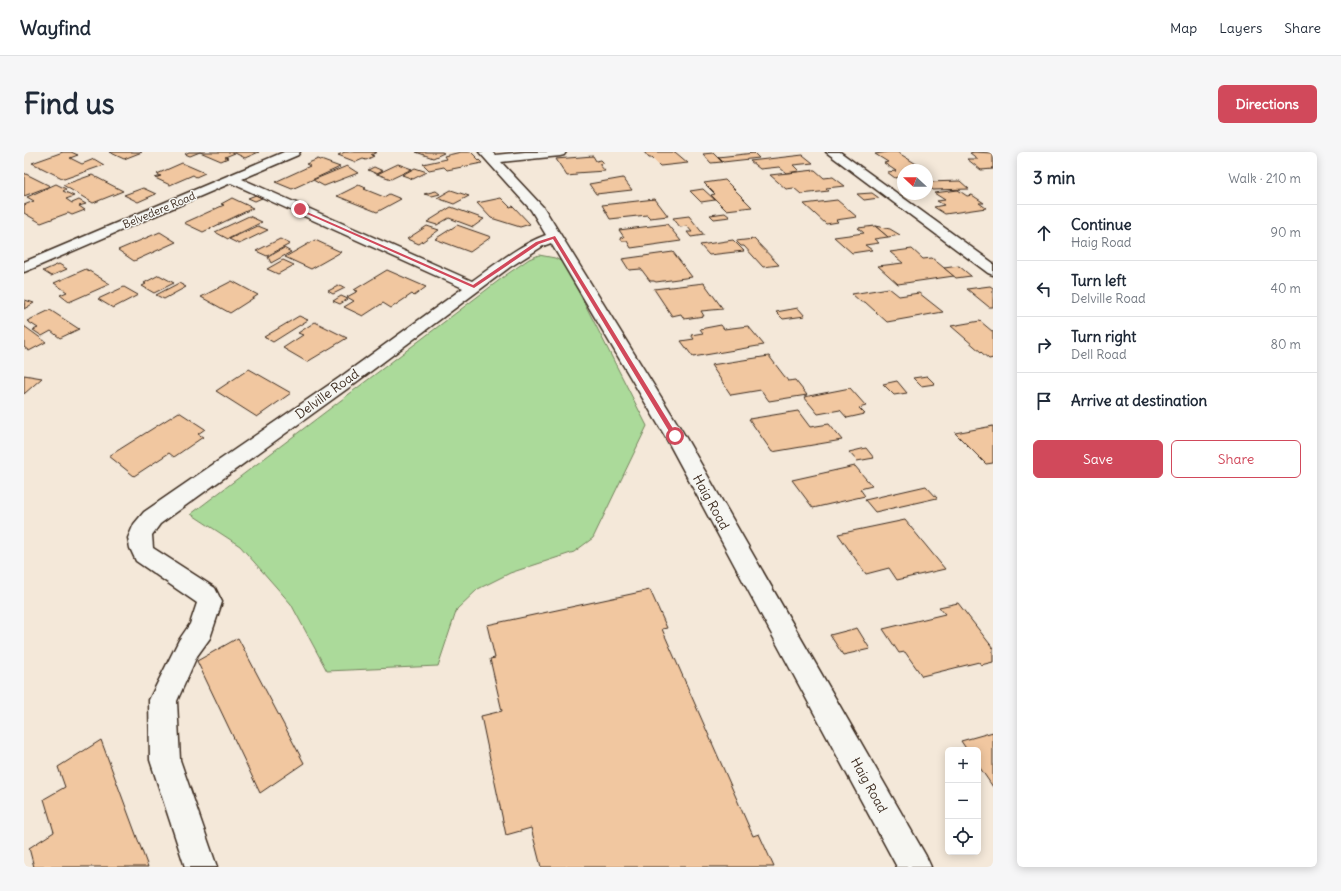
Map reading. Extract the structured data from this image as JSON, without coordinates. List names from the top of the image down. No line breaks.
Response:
{"streets":{"street":["Belvedere Road","Delville Road","Haig Road"]},"crossings":[["Delville Road","Haig Road"]],"north":"left","page":{"header":"Wayfind","nav":["Map","Layers","Share"],"buttons":["Directions",["Save","Share"]],"title":"Find us","heading":["3 min","Walk · 210 m"],"list":[["Continue","Haig Road","90 m"],["Turn left","Delville Road","40 m"],["Turn right","Dell Road","80 m"],"Arrive at destination"],"map_buttons":["+","−"]}}
